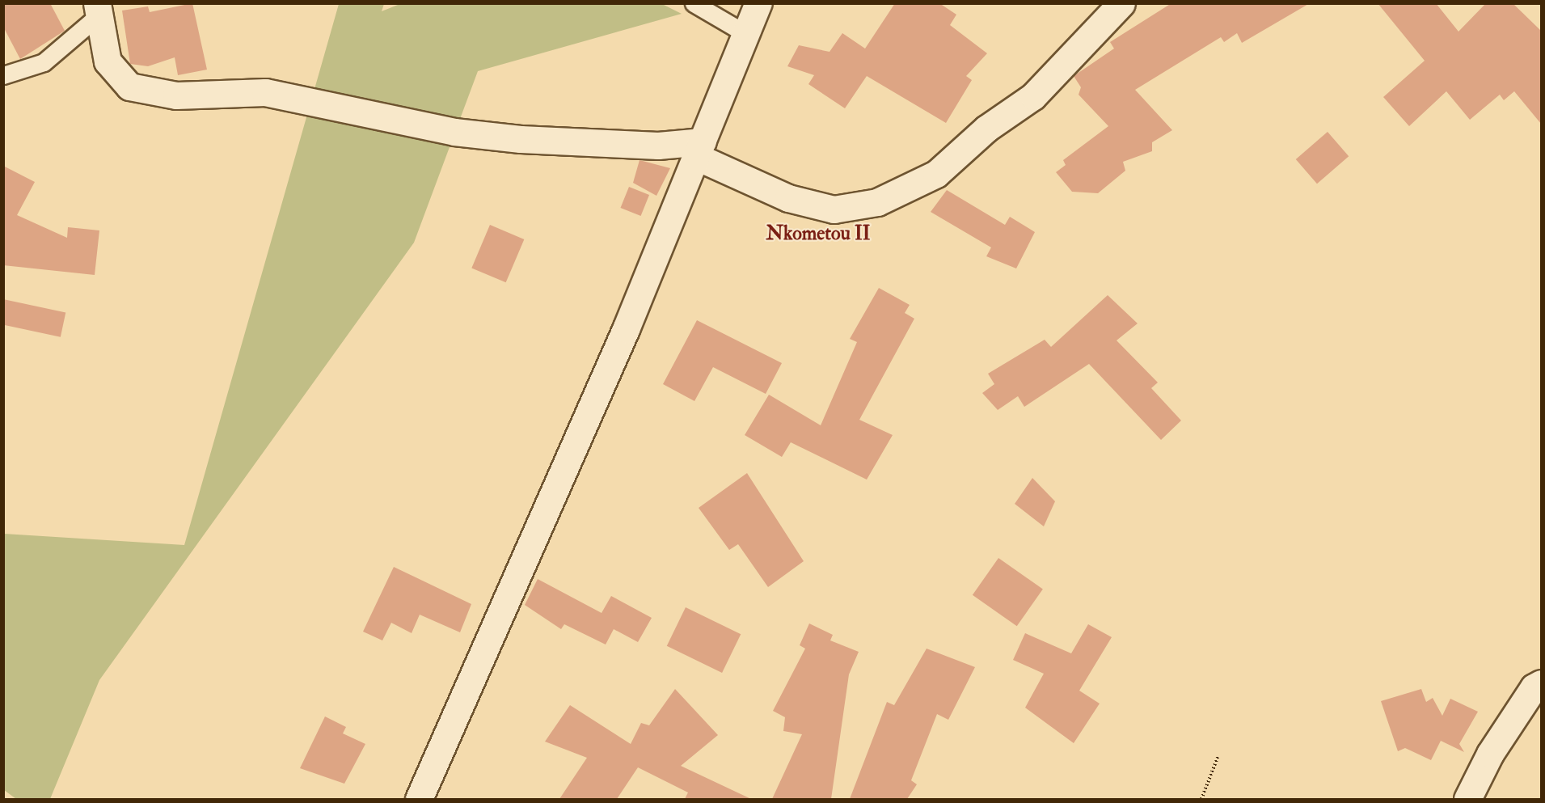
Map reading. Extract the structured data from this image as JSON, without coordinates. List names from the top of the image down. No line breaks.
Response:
{"districts":["Nkometou II"]}
